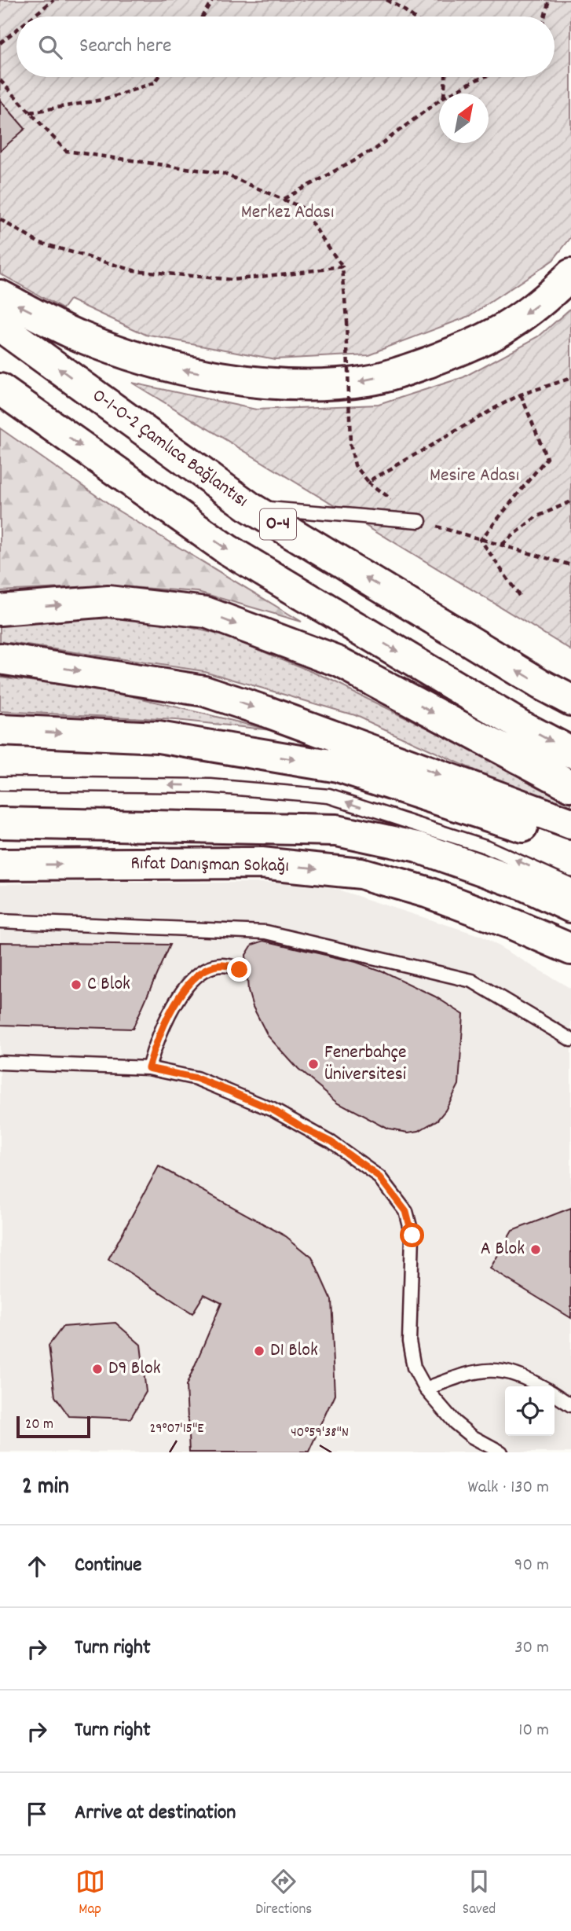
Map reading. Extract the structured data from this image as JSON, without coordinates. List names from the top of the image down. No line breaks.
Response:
{"streets":{"main road":["O-1-O-2 Çamlıca Bağlantısı","O-4","Rıfat Danışman Sokağı"]},"parks":["Merkez Adası","Mesire Adası"],"places":["C Blok","Fenerbahçe Üniversitesi","A Blok","D1 Blok","D9 Blok"],"scale_bar":"20 m","north":"top right","page":{"search":"Search here","scale":"20 m","heading":["2 min","Walk · 130 m"],"list":[["Continue","90 m"],["Turn right","30 m"],["Turn right","10 m"],"Arrive at destination"],"nav":["Map","Directions","Saved"]},"coordinates":["29°07'15\"E","40°59'38\"N"]}
